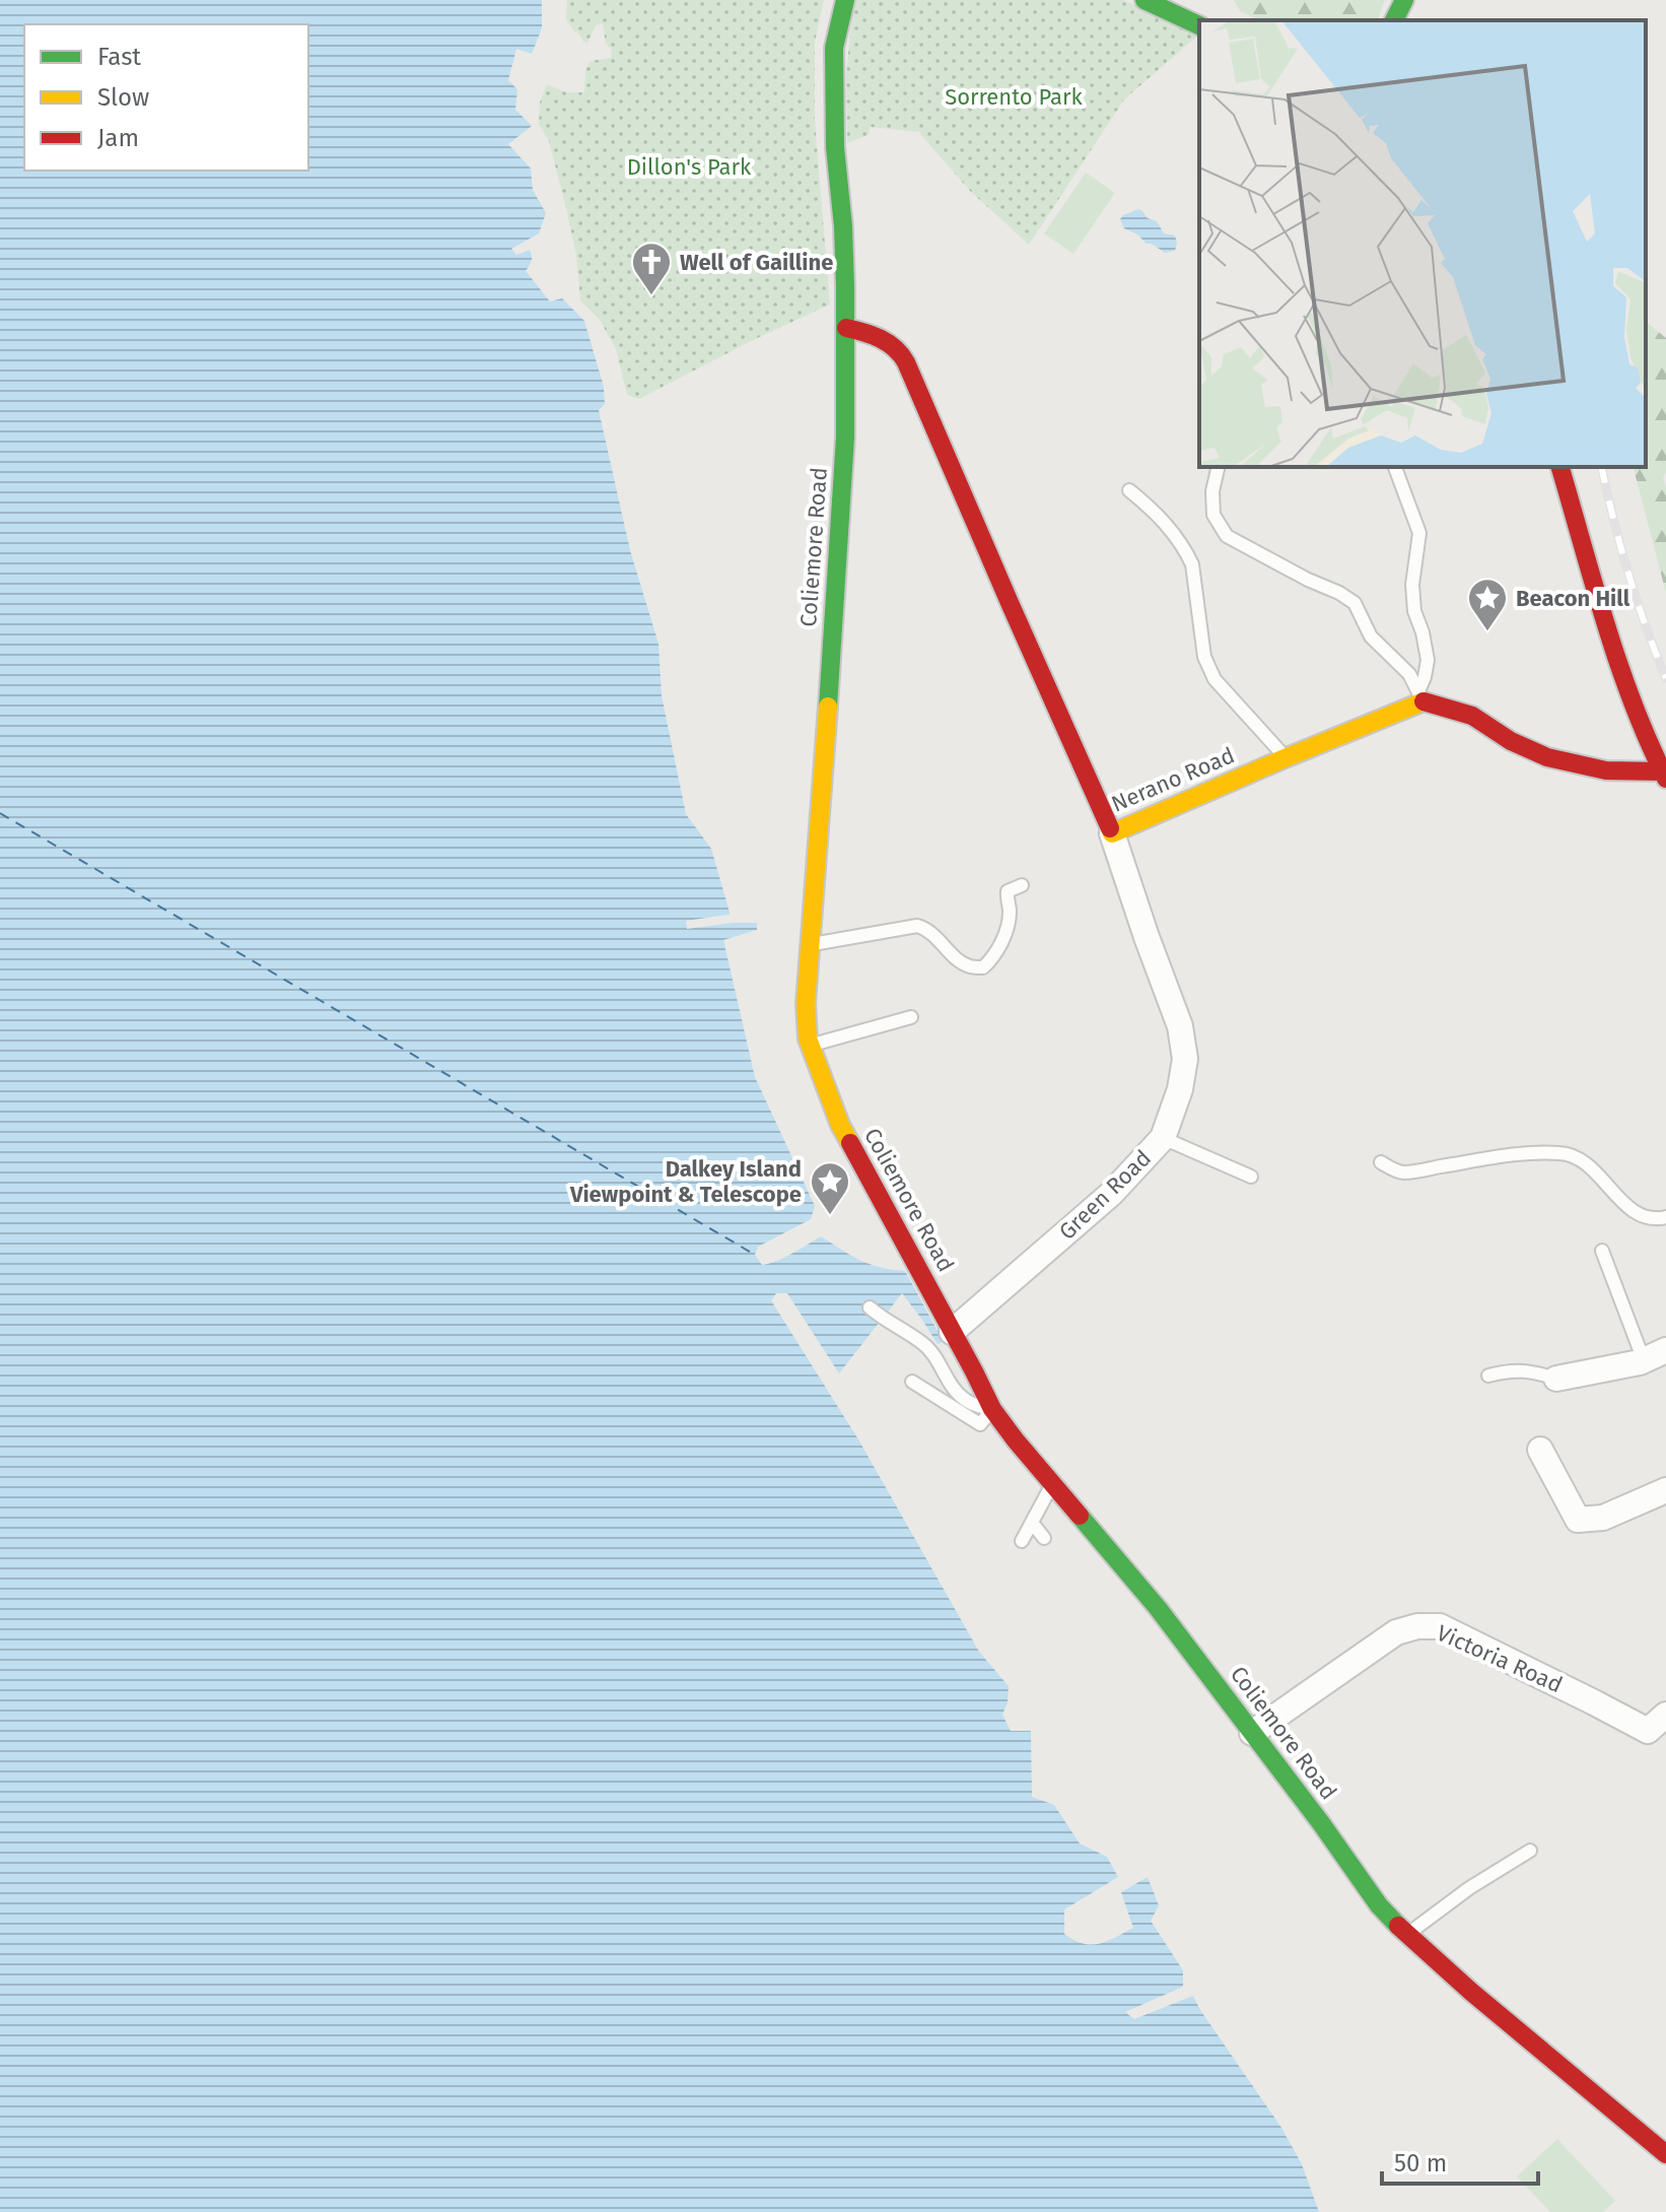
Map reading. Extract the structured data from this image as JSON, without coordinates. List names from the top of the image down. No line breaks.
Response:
{"streets":{"street":["Coliemore Road","Nerano Road","Green Road","Victoria Road"]},"crossings":[["Coliemore Road","Nerano Road"],["Coliemore Road","Green Road"],["Coliemore Road","Victoria Road"],["Nerano Road","Green Road"]],"parks":["Sorrento Park","Dillon's Park"],"places":{"church":["Well of Gailline"],"place":["Beacon Hill","Dalkey Island Viewpoint & Telescope"]},"legend":["Fast","Slow","Jam"],"scale_bar":"50 m"}
